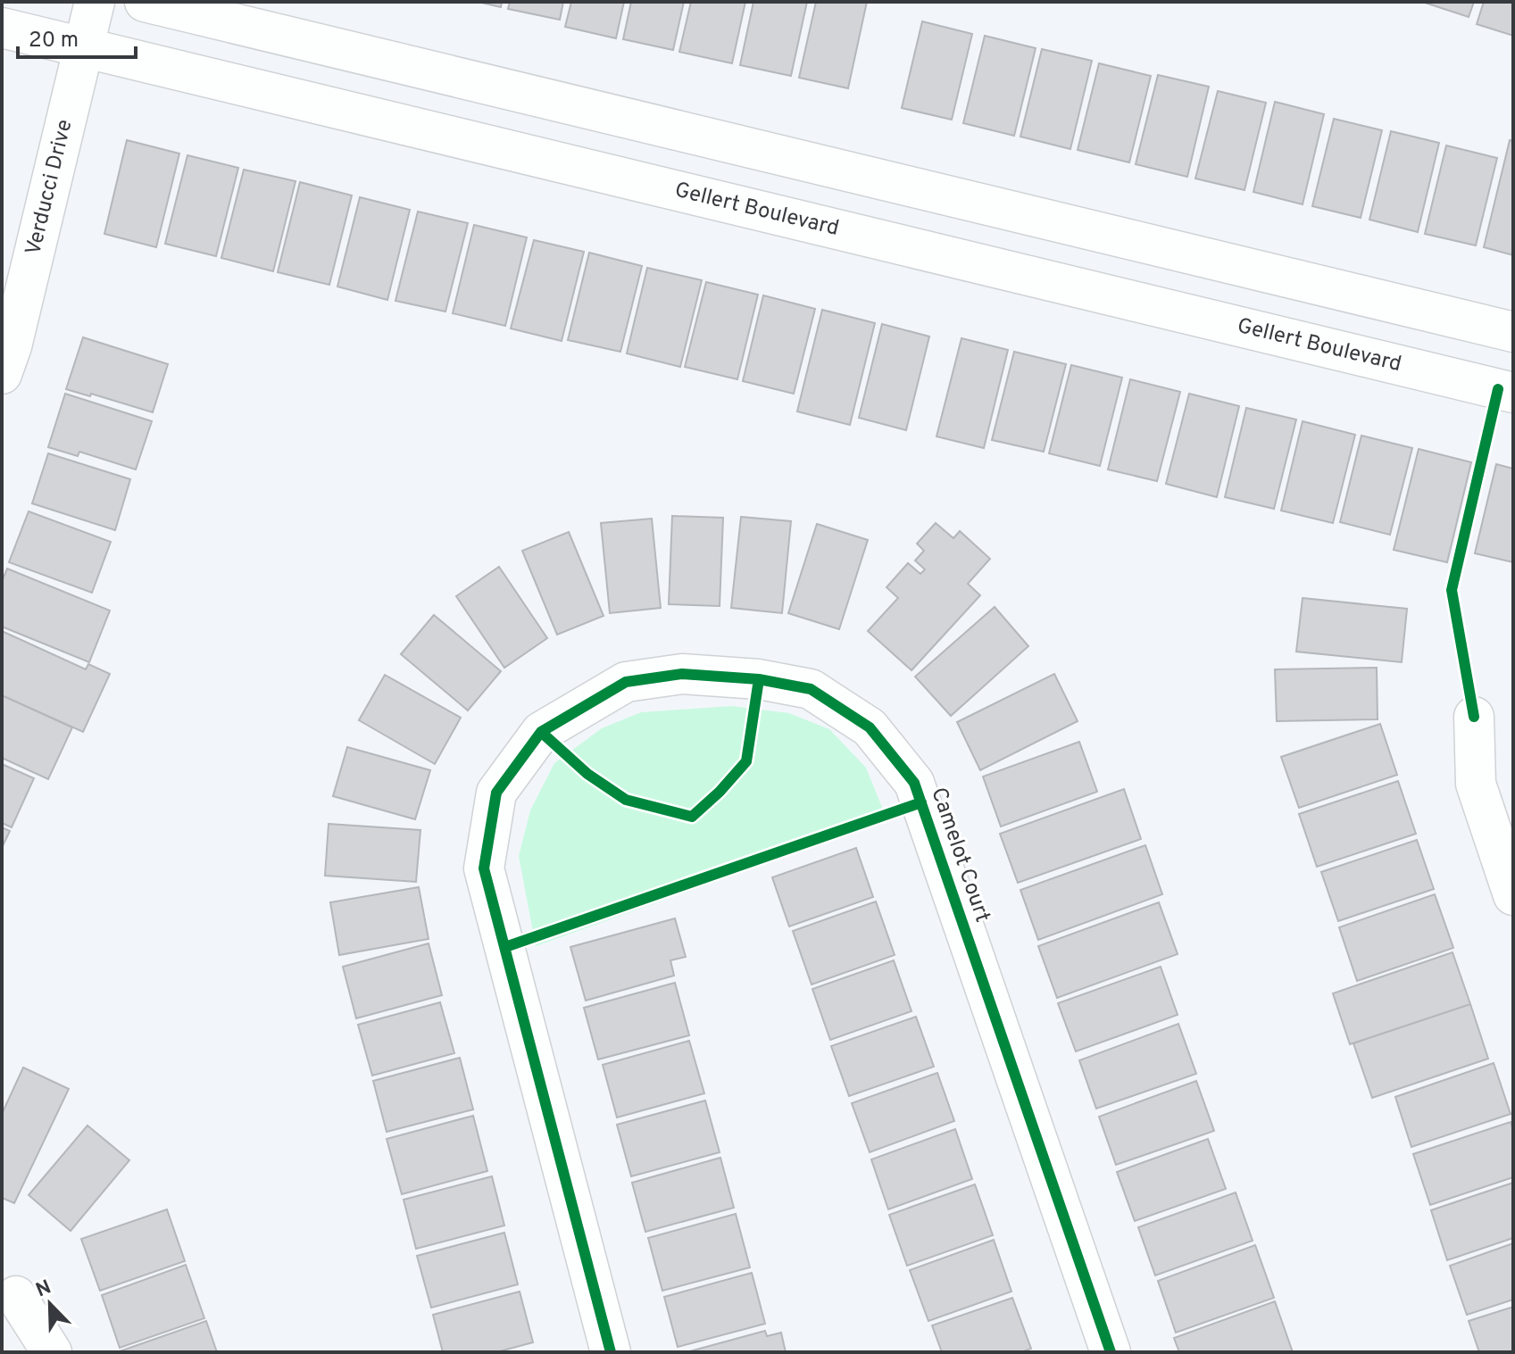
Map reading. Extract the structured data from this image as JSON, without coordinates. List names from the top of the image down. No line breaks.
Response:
{"streets":{"main road":["Verducci Drive","Gellert Boulevard","Camelot Court"]},"crossings":[["Verducci Drive","Gellert Boulevard"]],"scale_bar":"20 m","north":"top left"}
